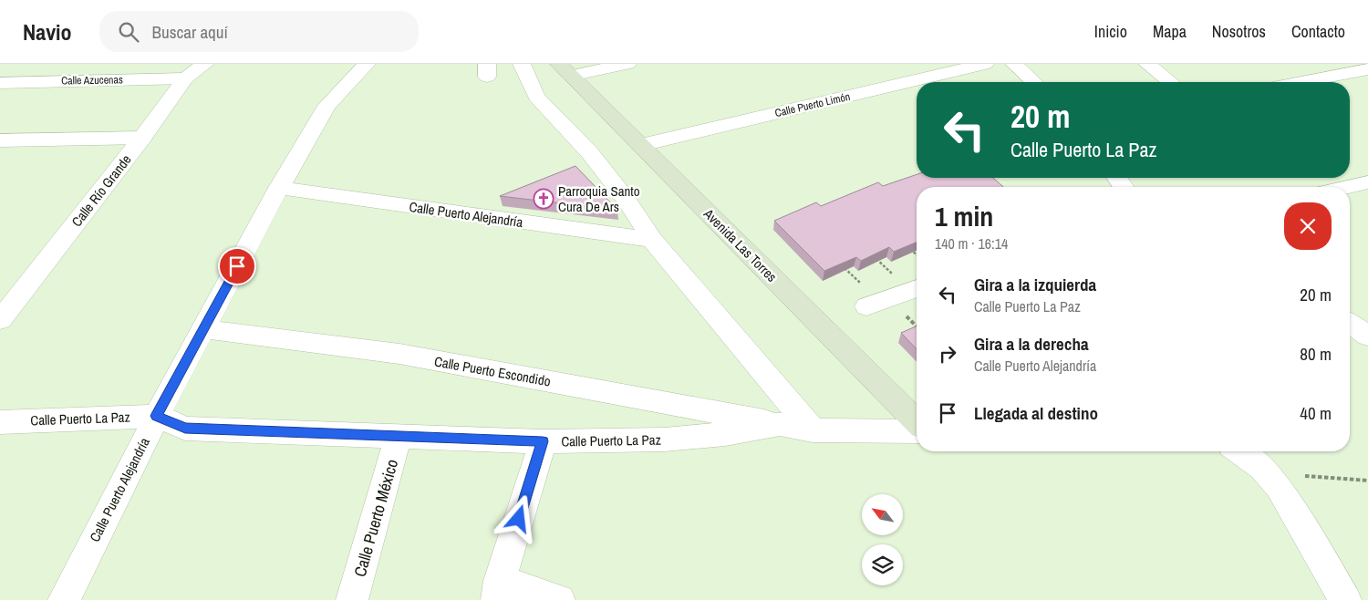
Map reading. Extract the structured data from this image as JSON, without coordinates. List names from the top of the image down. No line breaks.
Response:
{"streets":{"main road":["Avenida Las Torres"],"street":["Calle Azucenas","Calle Puerto Limón","Calle Río Grande","Calle Puerto Alejandría","Calle Puerto Escondido","Calle Puerto La Paz","Calle Puerto México"]},"crossings":[["Calle Azucenas","Calle Río Grande"],["Calle Puerto Limón","Avenida Las Torres"],["Calle Puerto Alejandría","Calle Puerto Escondido"],["Calle Puerto Alejandría","Calle Puerto La Paz"],["Calle Puerto Escondido","Calle Puerto La Paz"],["Calle Puerto La Paz","Calle Puerto México"]],"places":{"church":["Parroquia Santo Cura De Ars"]},"north":"top left","page":{"header":"Navio","search":"Buscar aquí","nav":["Inicio","Mapa","Nosotros","Contacto"],"turn":["20 m","Calle Puerto La Paz"],"heading":["1 min","140 m · 16:14"],"list":[{"name":"Gira a la izquierda","note":"Calle Puerto La Paz","value":"20 m"},{"name":"Gira a la derecha","note":"Calle Puerto Alejandría","value":"80 m"},{"name":"Llegada al destino","value":"40 m"}]}}
